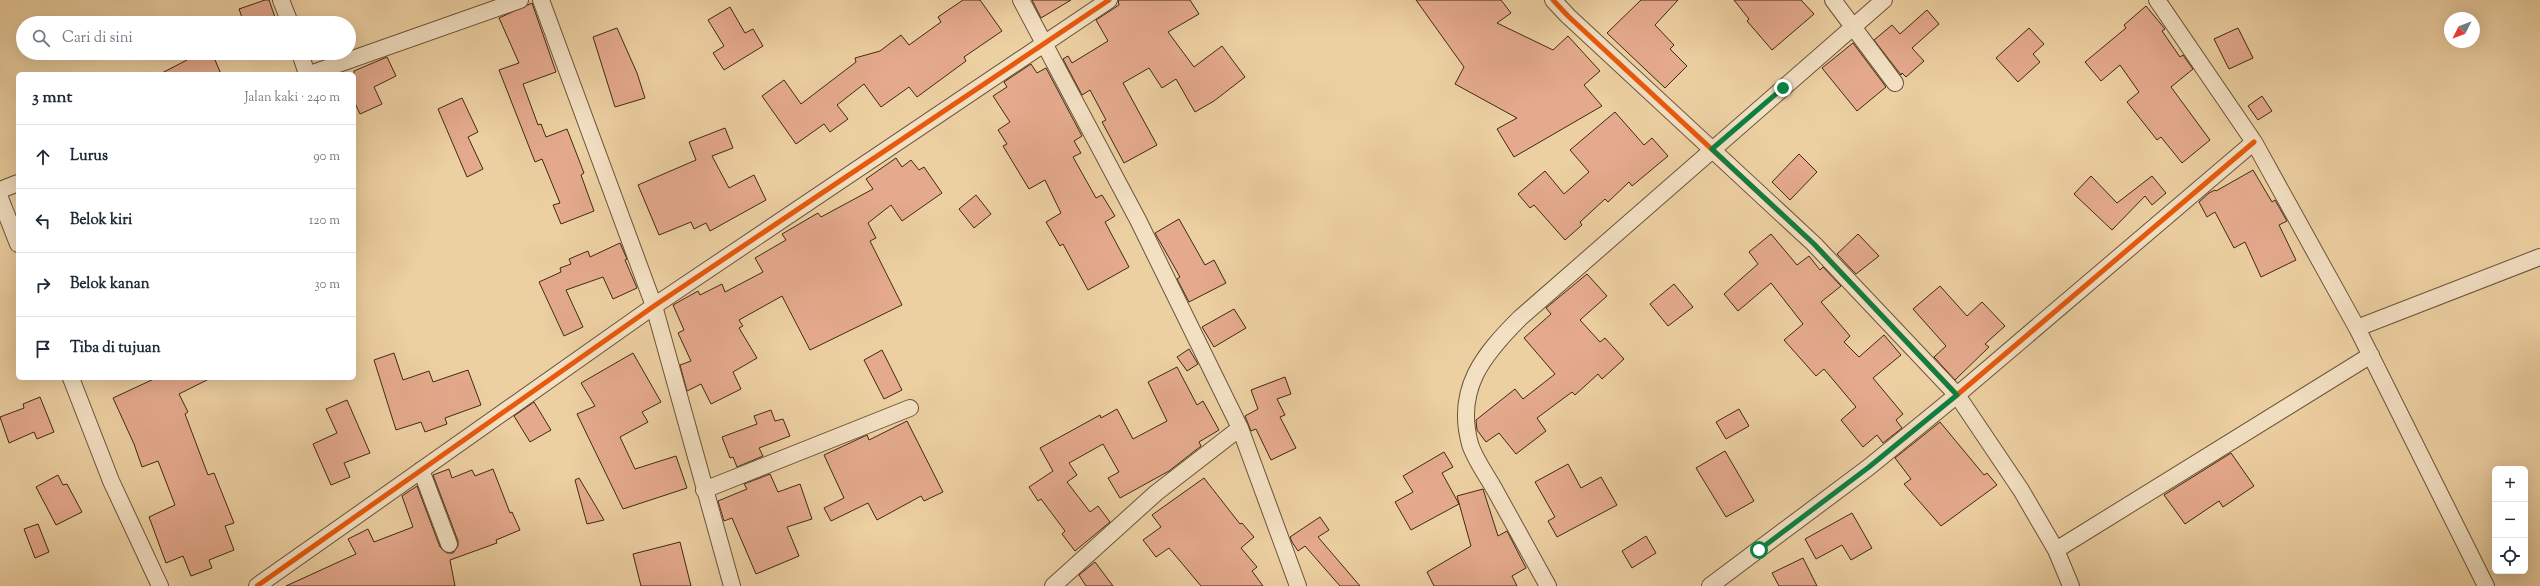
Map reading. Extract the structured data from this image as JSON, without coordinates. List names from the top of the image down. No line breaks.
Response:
{"north":"bottom left","page":{"search":"Cari di sini","heading":["3 mnt","Jalan kaki · 240 m"],"list":[["Lurus","90 m"],["Belok kiri","120 m"],["Belok kanan","30 m"],"Tiba di tujuan"],"map_buttons":["+","−"]}}
